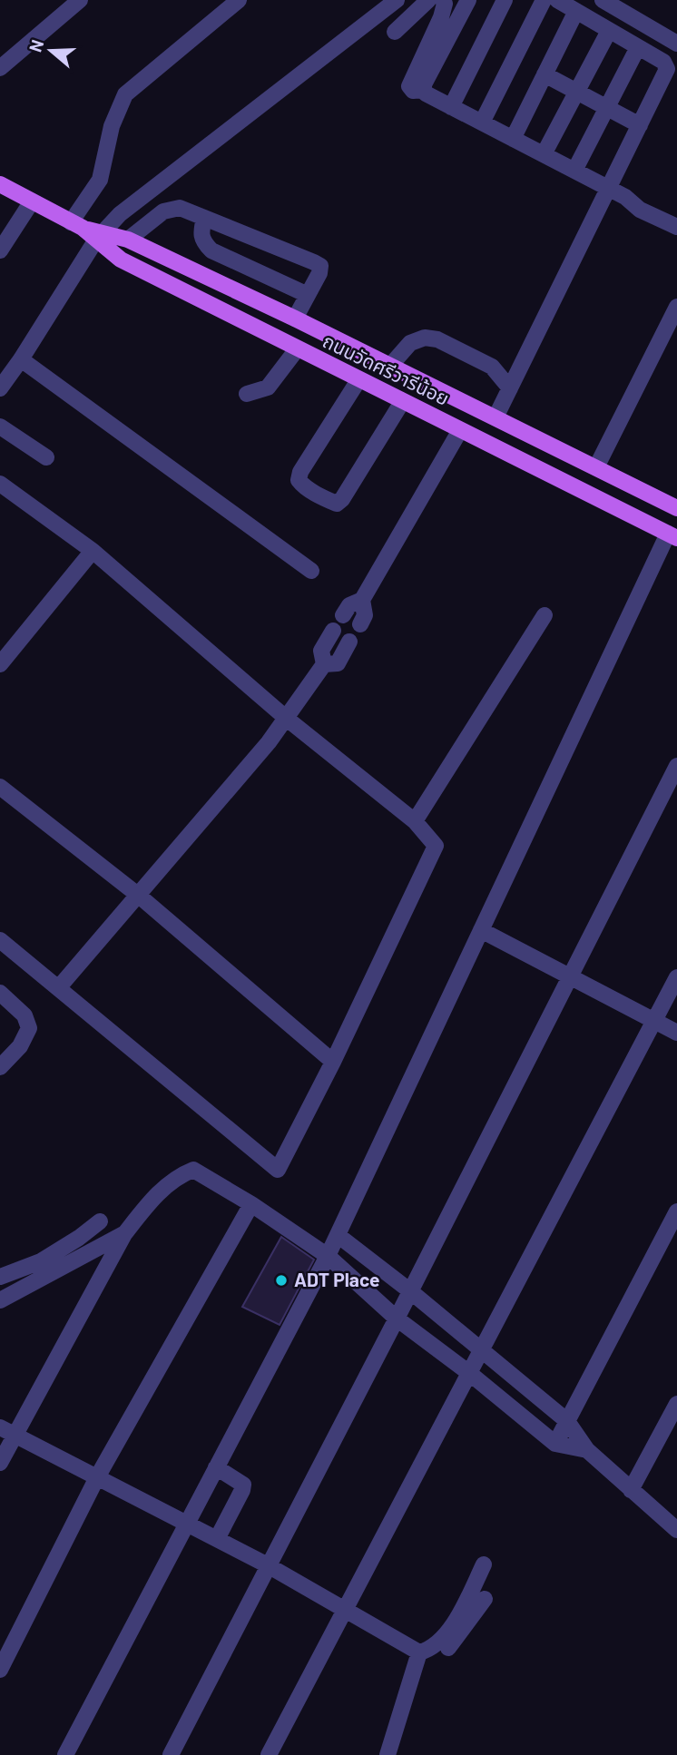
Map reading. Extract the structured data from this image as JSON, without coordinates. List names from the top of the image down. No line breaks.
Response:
{"streets":{"main road":["ถนนวัดศรีวารีน้อย"]},"places":["ADT Place"],"north":"left"}
